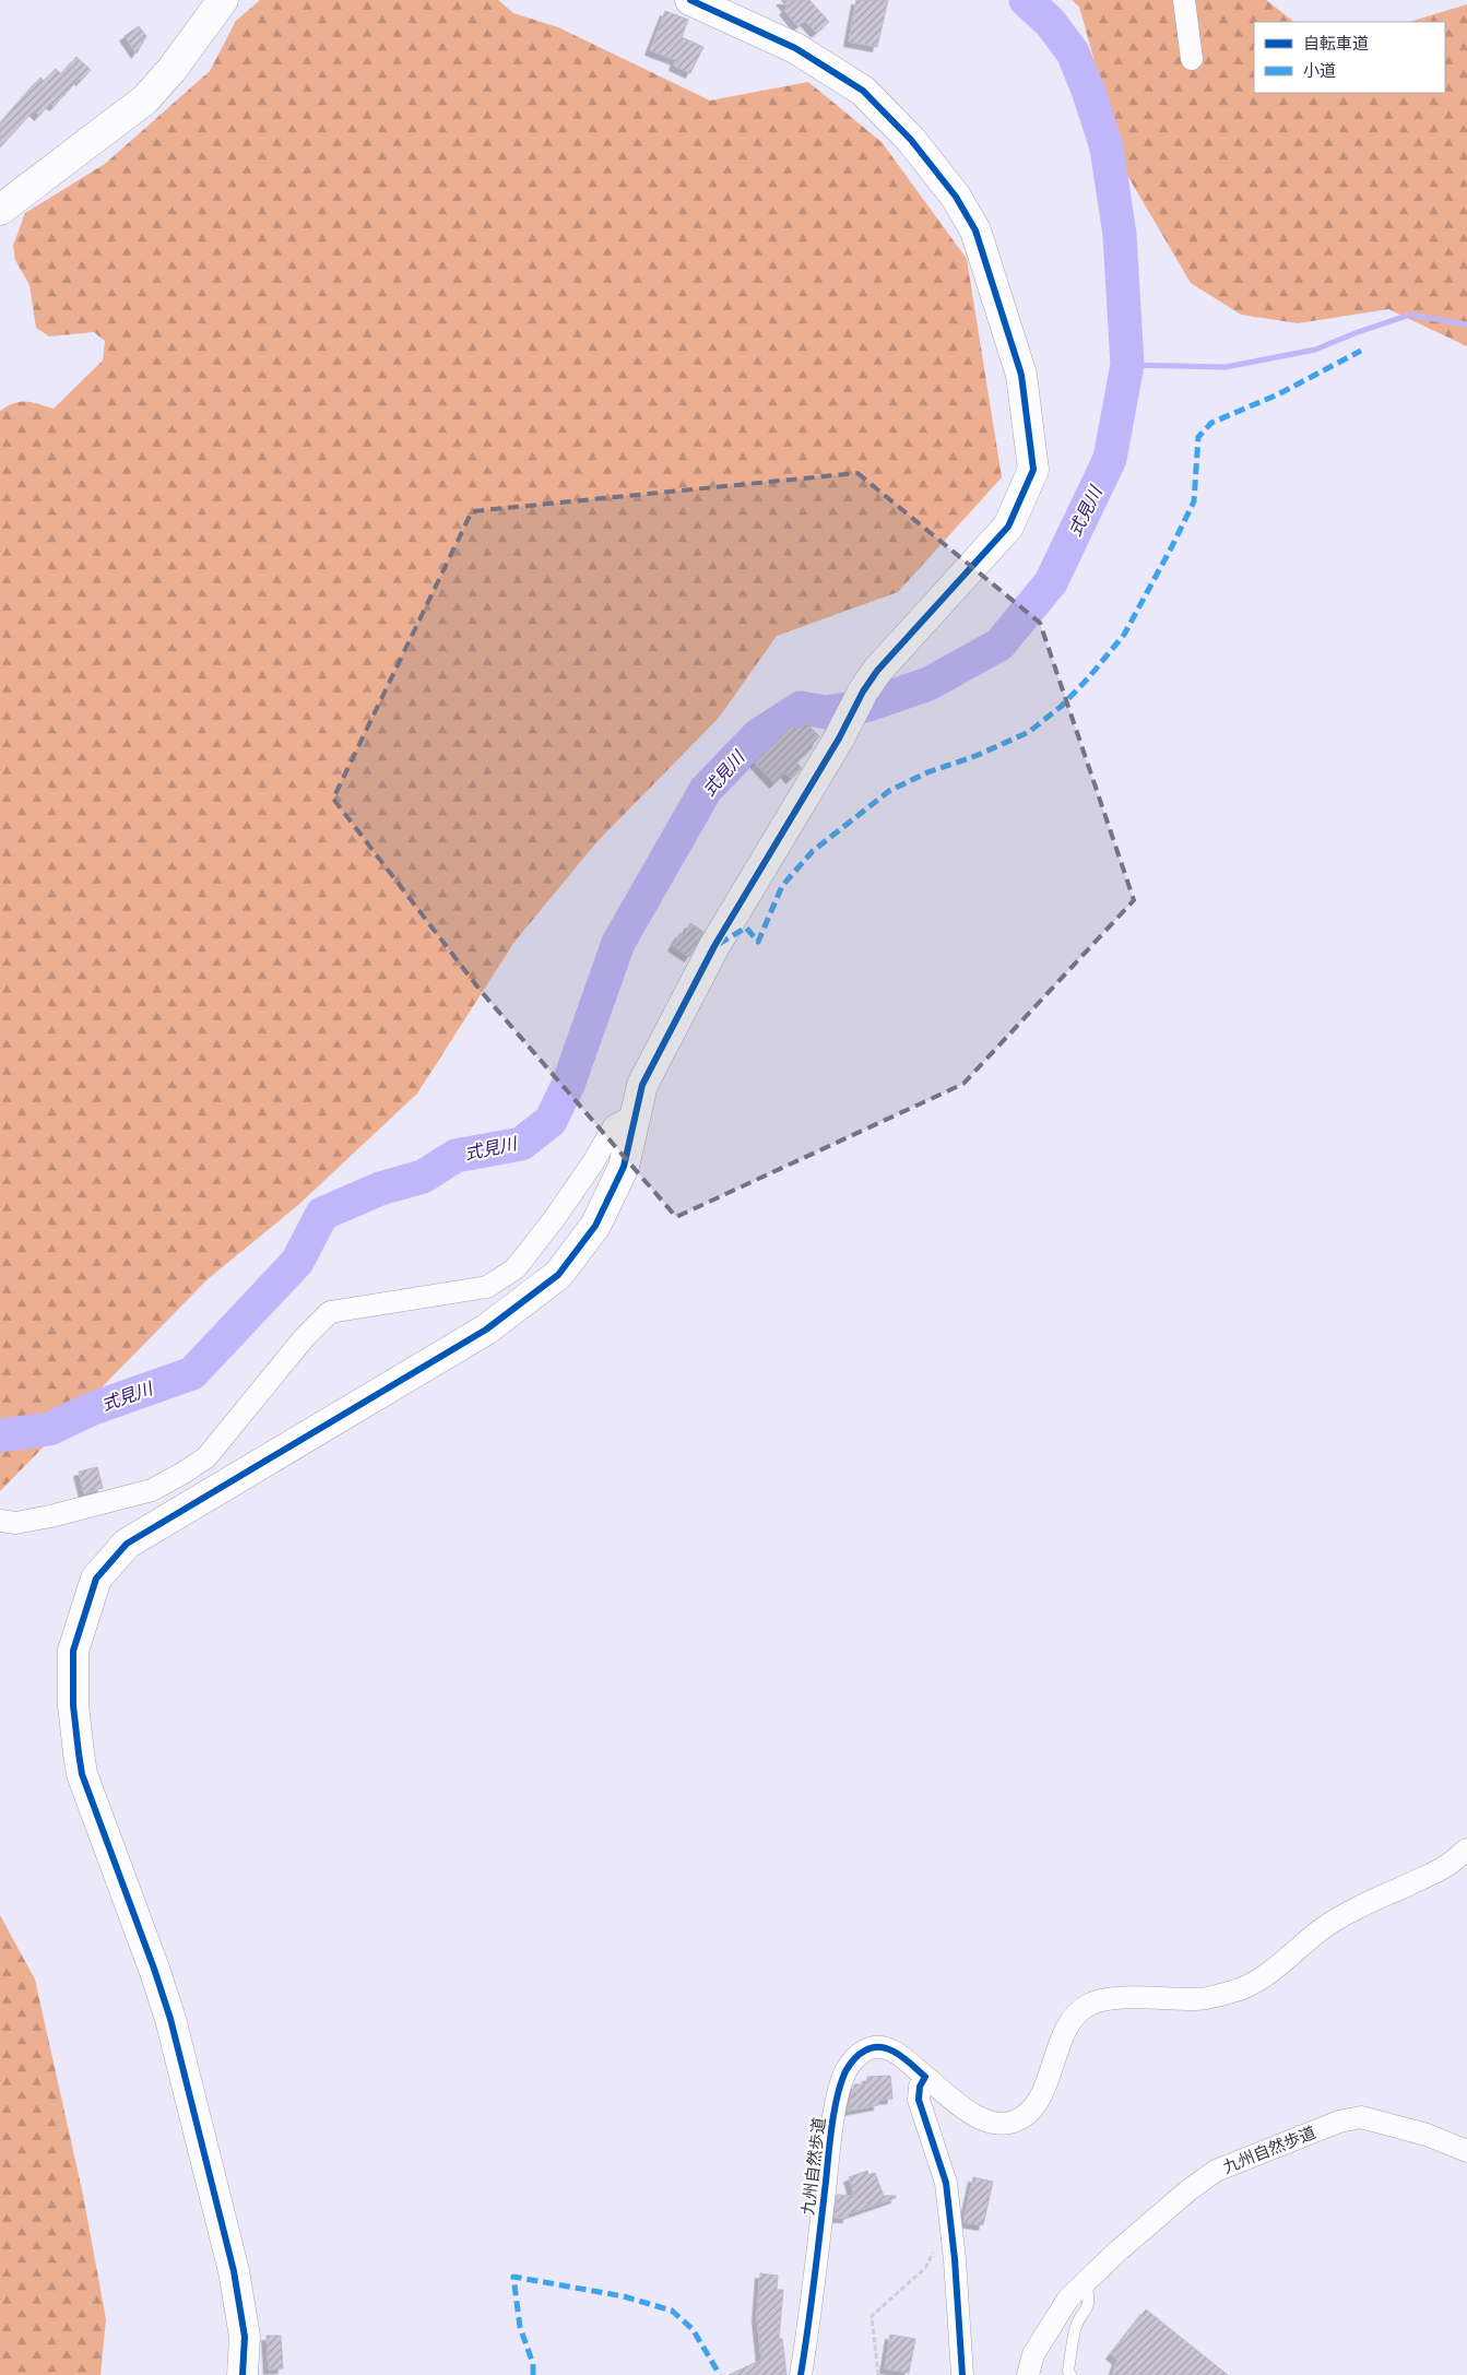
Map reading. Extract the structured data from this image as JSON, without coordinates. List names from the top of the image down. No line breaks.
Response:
{"streets":{"street":["九州自然歩道"]},"water":["式見川"],"legend":["自転車道","小道"]}
